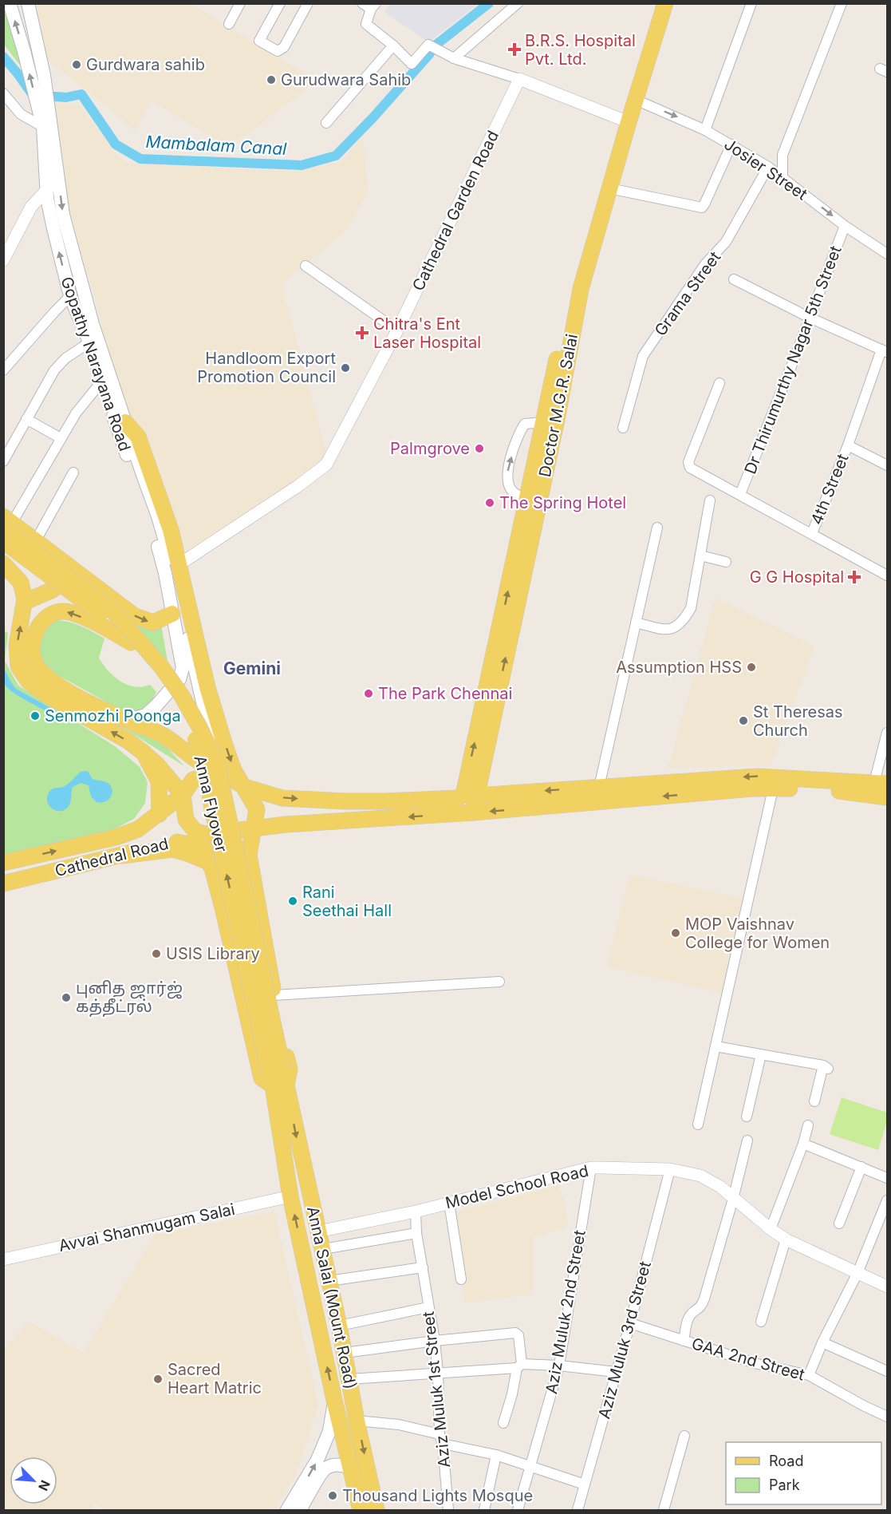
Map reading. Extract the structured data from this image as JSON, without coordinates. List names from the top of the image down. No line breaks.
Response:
{"streets":{"main road":["Gopathy Narayana Road","Doctor M.G.R. Salai","Anna Flyover","Cathedral Road","Anna Salai (Mount Road)"],"street":["Josier Street","Cathedral Garden Road","Grama Street","Dr Thirumurthy Nagar 5th Street","4th Street","Model School Road","Avvai Shanmugam Salai","Aziz Muluk 2nd Street","Aziz Muluk 3rd Street","GAA 2nd Street","Aziz Muluk 1st Street"]},"crossings":[["Josier Street","Grama Street"],["Josier Street","Dr Thirumurthy Nagar 5th Street"],["Josier Street","Doctor M.G.R. Salai"],["Gopathy Narayana Road","Anna Flyover"],["Anna Flyover","Cathedral Road"],["Anna Flyover","Anna Salai (Mount Road)"],["Model School Road","Anna Salai (Mount Road)"],["Model School Road","Aziz Muluk 2nd Street"],["Model School Road","Aziz Muluk 3rd Street"],["Model School Road","Aziz Muluk 1st Street"],["Avvai Shanmugam Salai","Anna Salai (Mount Road)"],["Aziz Muluk 3rd Street","GAA 2nd Street"]],"one_way":["Josier Street"],"districts":["Gemini"],"water":["Mambalam Canal"],"places":{"health":["B.R.S. Hospital Pvt. Ltd.","Chitra's Ent Laser Hospital","G G Hospital"],"other":["Gurdwara sahib","Gurudwara Sahib","Handloom Export Promotion Council","Palmgrove","The Spring Hotel","Assumption HSS","The Park Chennai","Senmozhi Poonga","St Theresas Church","Rani Seethai Hall","MOP Vaishnav College for Women","USIS Library","புனித ஜார்ஜ் கத்தீட்ரல்","Sacred Heart Matric","Thousand Lights Mosque"]},"legend":["Road","Park"],"north":"bottom right"}
